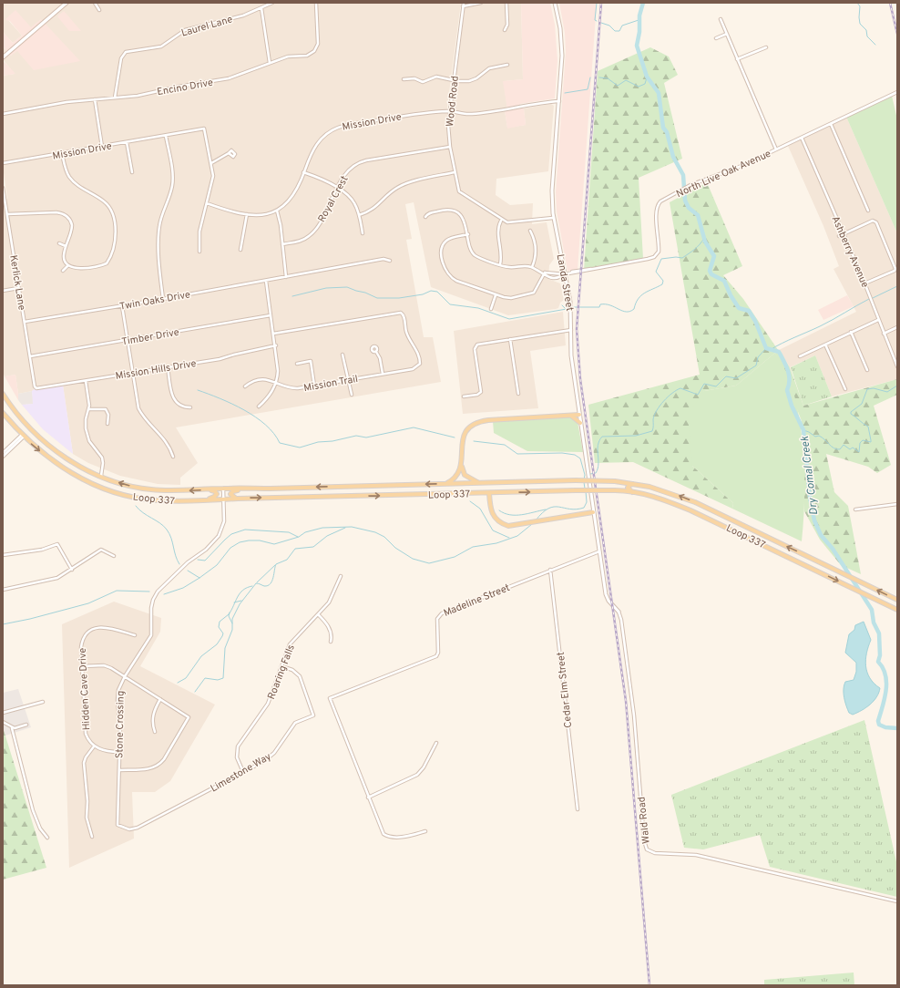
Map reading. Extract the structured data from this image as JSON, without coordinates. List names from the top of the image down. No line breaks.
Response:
{"streets":{"main road":["Loop 337"],"street":["Laurel Lane","Encino Drive","Wood Road","Mission Drive","North Live Oak Avenue","Royal Crest","Ashberry Avenue","Kerlick Lane","Landa Street","Twin Oaks Drive","Timber Drive","Mission Hills Drive","Mission Trail","Madeline Street","Roaring Falls","Hidden Cave Drive","Cedar Elm Street","Stone Crossing","Limestone Way","Wald Road"]},"crossings":[["Laurel Lane","Encino Drive"],["Wood Road","Mission Drive"],["Wood Road","Royal Crest"],["Mission Drive","Landa Street"],["North Live Oak Avenue","Ashberry Avenue"],["North Live Oak Avenue","Landa Street"],["Kerlick Lane","Twin Oaks Drive"],["Kerlick Lane","Timber Drive"],["Kerlick Lane","Mission Hills Drive"],["Landa Street","Madeline Street"],["Landa Street","Wald Road"],["Loop 337","Stone Crossing"],["Madeline Street","Cedar Elm Street"],["Roaring Falls","Limestone Way"],["Stone Crossing","Limestone Way"]],"water":["Dry Comal Creek"]}
